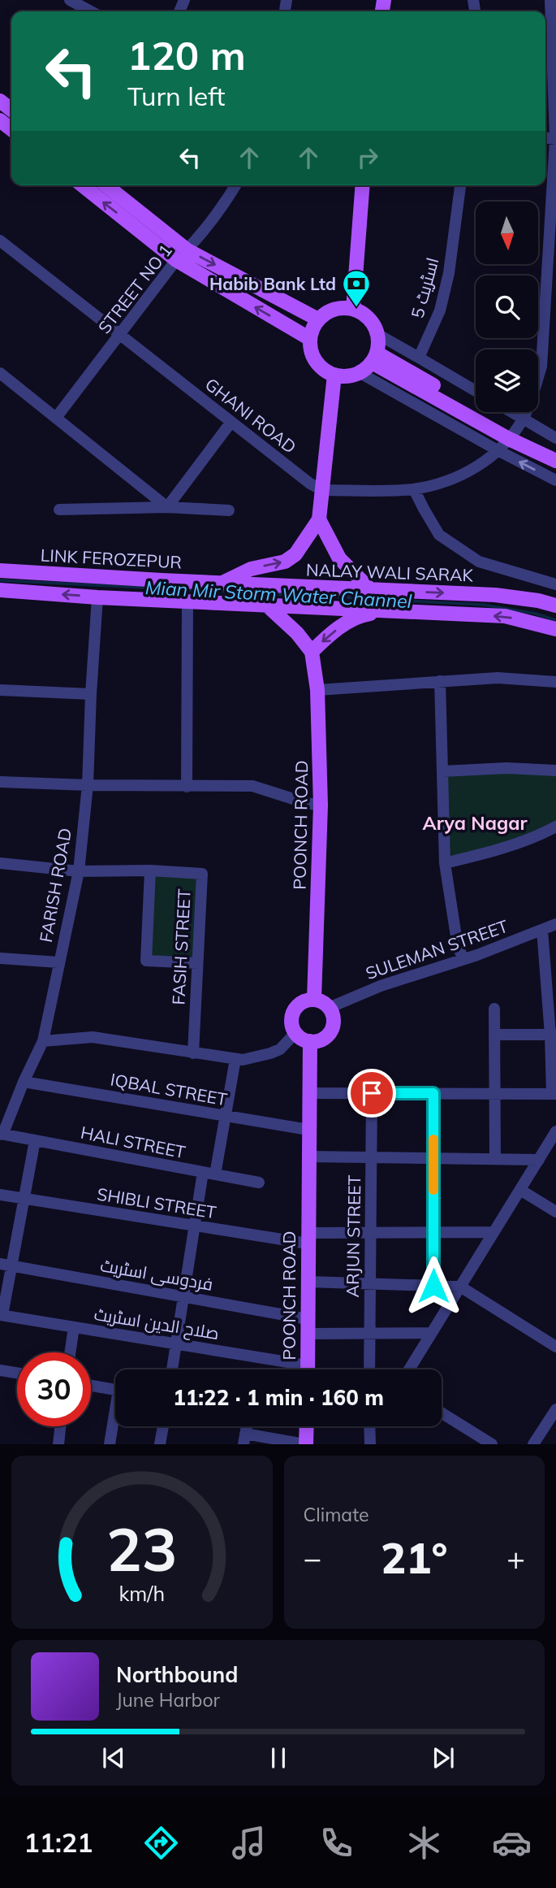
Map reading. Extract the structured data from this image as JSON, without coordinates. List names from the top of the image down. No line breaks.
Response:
{"streets":{"main road":["LINK FEROZEPUR","NALAY WALI SARAK","POONCH ROAD"],"street":["اسٹریٹ 5","STREET NO 1","GHANI ROAD","FARISH ROAD","FASIH STREET","SULEMAN STREET","IQBAL STREET","HALI STREET","SHIBLI STREET","ARJUN STREET","فردوسی اسٹریٹ","صلاح الدین اسٹریٹ"]},"crossings":[["STREET NO 1","GHANI ROAD"],["LINK FEROZEPUR","NALAY WALI SARAK"],["POONCH ROAD","SULEMAN STREET"],["POONCH ROAD","IQBAL STREET"],["POONCH ROAD","SHIBLI STREET"],["POONCH ROAD","فردوسی اسٹریٹ"],["FARISH ROAD","FASIH STREET"],["FARISH ROAD","IQBAL STREET"],["FARISH ROAD","HALI STREET"],["SHIBLI STREET","ARJUN STREET"],["ARJUN STREET","فردوسی اسٹریٹ"]],"districts":["Arya Nagar"],"water":["Mian Mir Storm Water Channel"],"places":{"bank":["Habib Bank Ltd"]},"north":"bottom","page":{"turn":["120 m","Turn left"],"limit":"30","trip":"11:22 · 1 min · 160 m","tile":"Climate","heat":["−","21°","+"],"song":["Northbound","June Harbor"],"tabs":"11:21","gauge":["23","km/h"]}}
